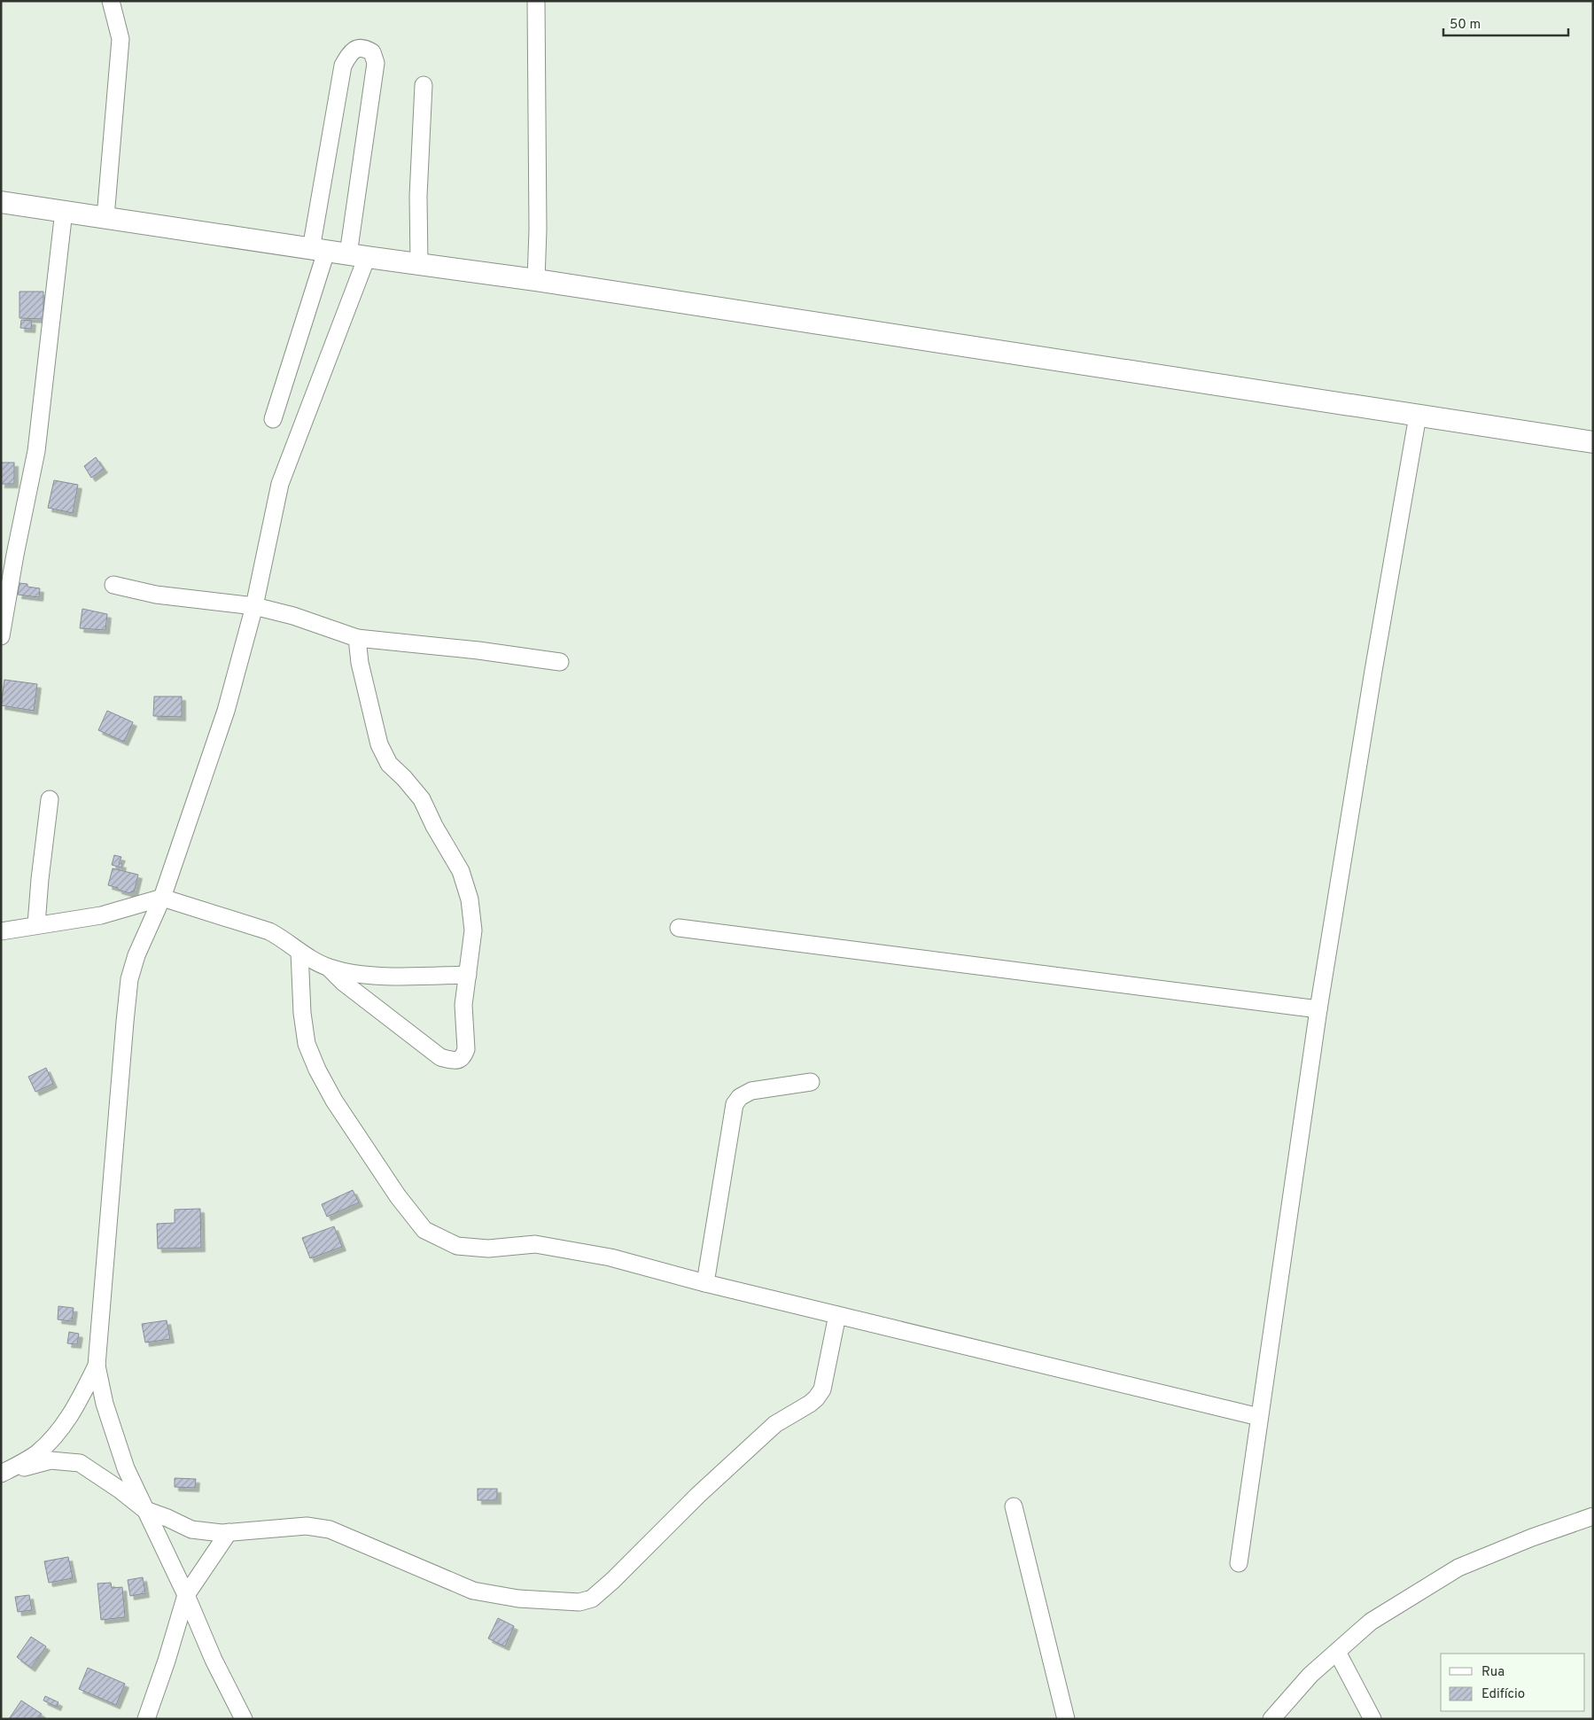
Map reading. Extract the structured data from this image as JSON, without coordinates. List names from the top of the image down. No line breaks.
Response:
{"legend":["Rua","Edifício"],"scale_bar":"50 m"}
